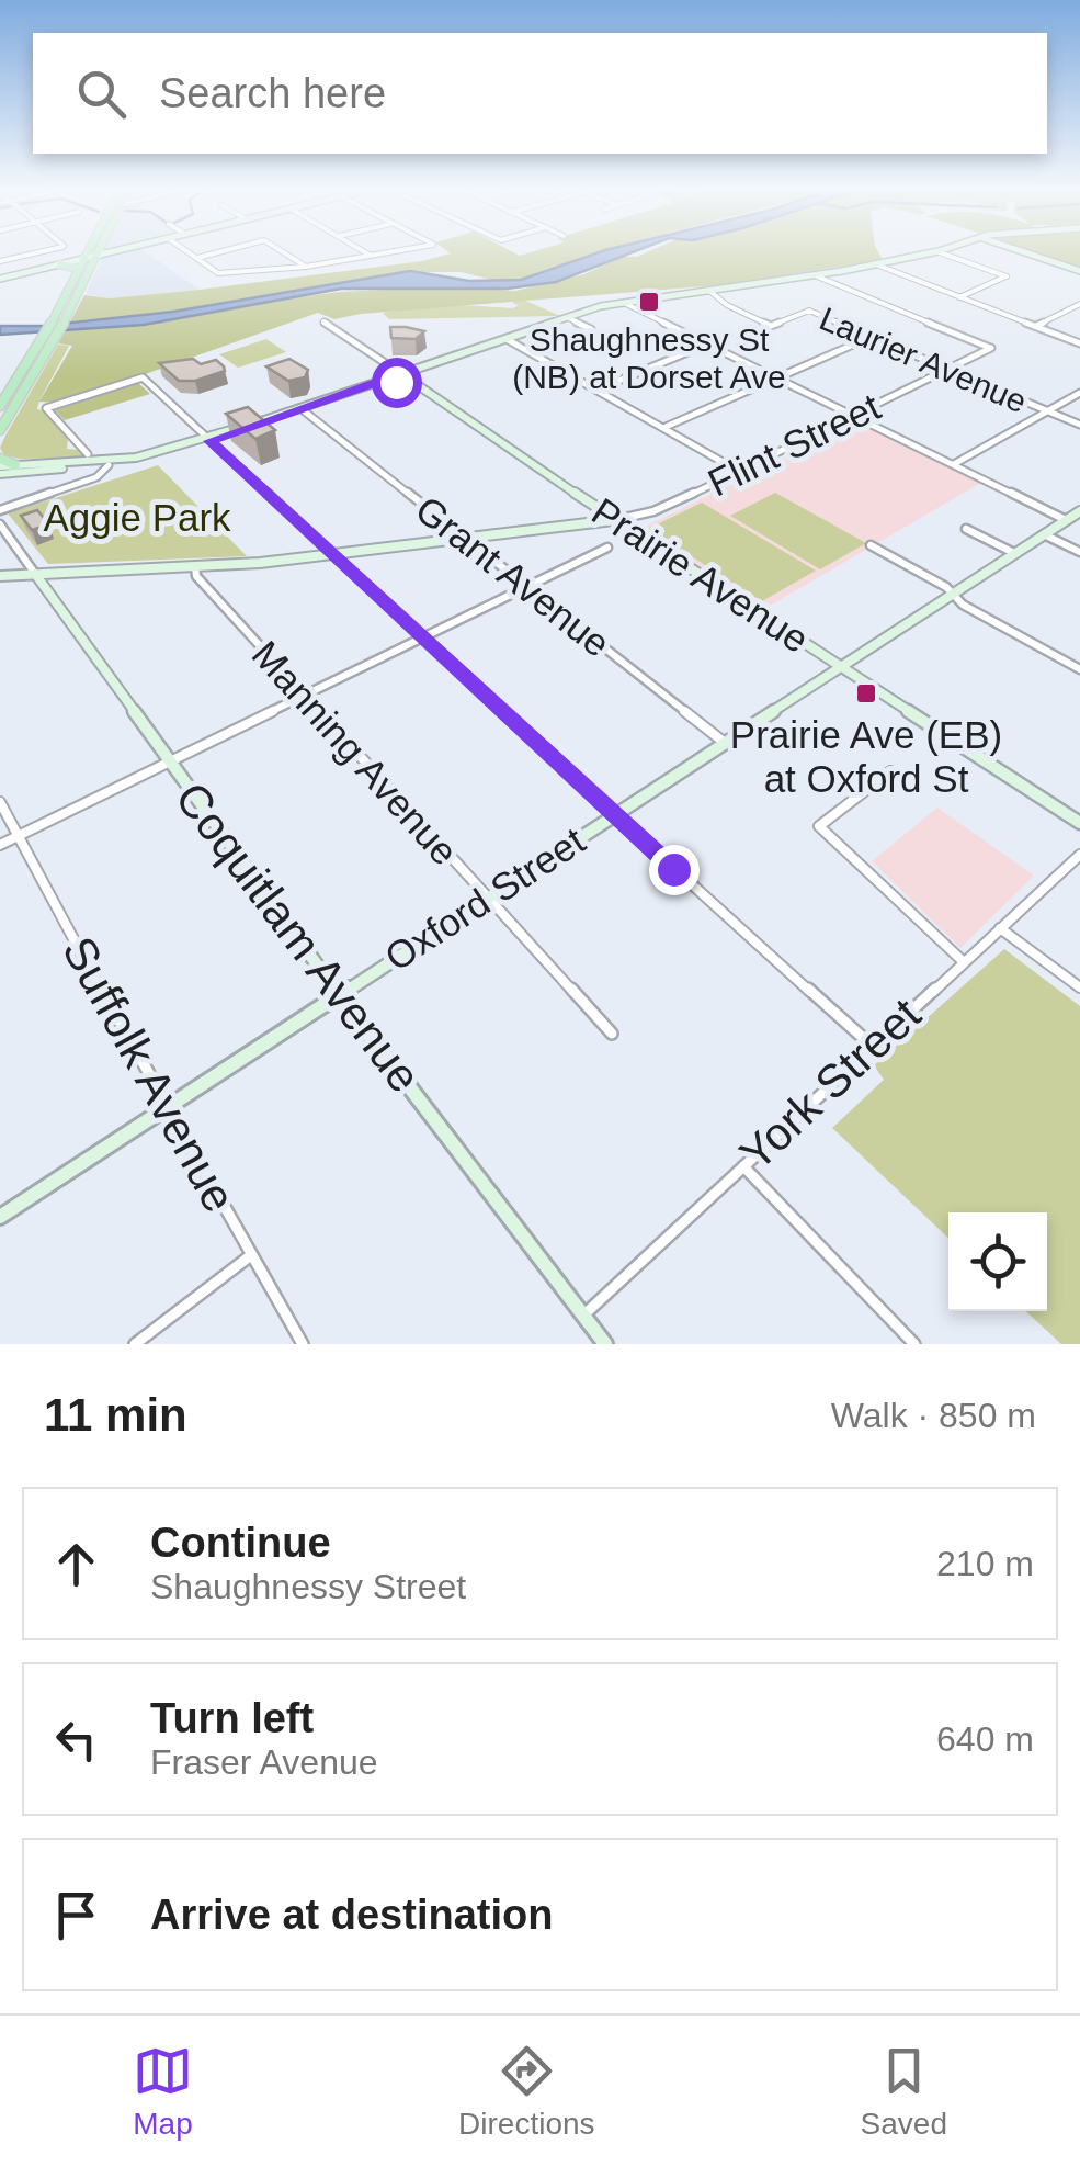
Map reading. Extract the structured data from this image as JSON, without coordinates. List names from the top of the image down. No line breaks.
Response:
{"streets":{"main road":["Flint Street","Prairie Avenue","Oxford Street","Coquitlam Avenue"],"street":["Laurier Avenue","Grant Avenue","Manning Avenue","Suffolk Avenue","York Street"]},"crossings":[["Laurier Avenue","Flint Street"],["Flint Street","Prairie Avenue"],["Flint Street","Grant Avenue"],["Flint Street","Manning Avenue"],["Flint Street","Coquitlam Avenue"],["Prairie Avenue","Oxford Street"],["Grant Avenue","Oxford Street"],["Manning Avenue","Oxford Street"],["Oxford Street","Coquitlam Avenue"],["Oxford Street","Suffolk Avenue"],["Coquitlam Avenue","York Street"]],"parks":["Aggie Park"],"places":{"transit":["Shaughnessy St (NB) at Dorset Ave","Prairie Ave (EB) at Oxford St"]},"page":{"search":"Search here","heading":["11 min","Walk · 850 m"],"list":[["Continue","Shaughnessy Street","210 m"],["Turn left","Fraser Avenue","640 m"],"Arrive at destination"],"nav":["Map","Directions","Saved"]}}
